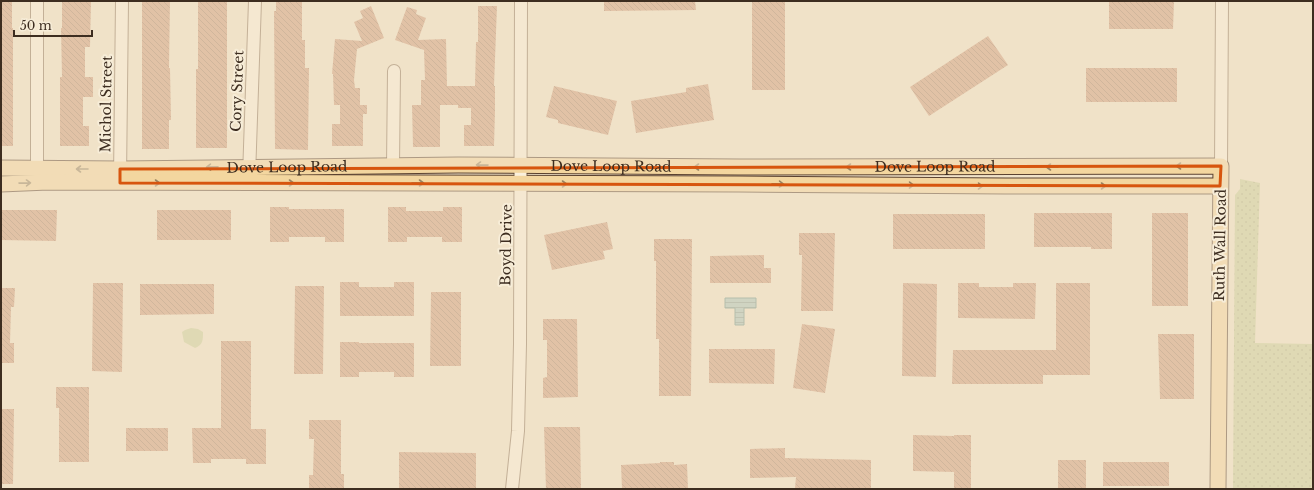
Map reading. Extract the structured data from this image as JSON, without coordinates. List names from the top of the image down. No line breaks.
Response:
{"streets":{"main road":["Dove Loop Road","Ruth Wall Road"],"street":["Cory Street","Michol Street","Boyd Drive"]},"crossings":[["Cory Street","Dove Loop Road"],["Michol Street","Dove Loop Road"],["Dove Loop Road","Boyd Drive"],["Dove Loop Road","Ruth Wall Road"]],"scale_bar":"50 m"}
